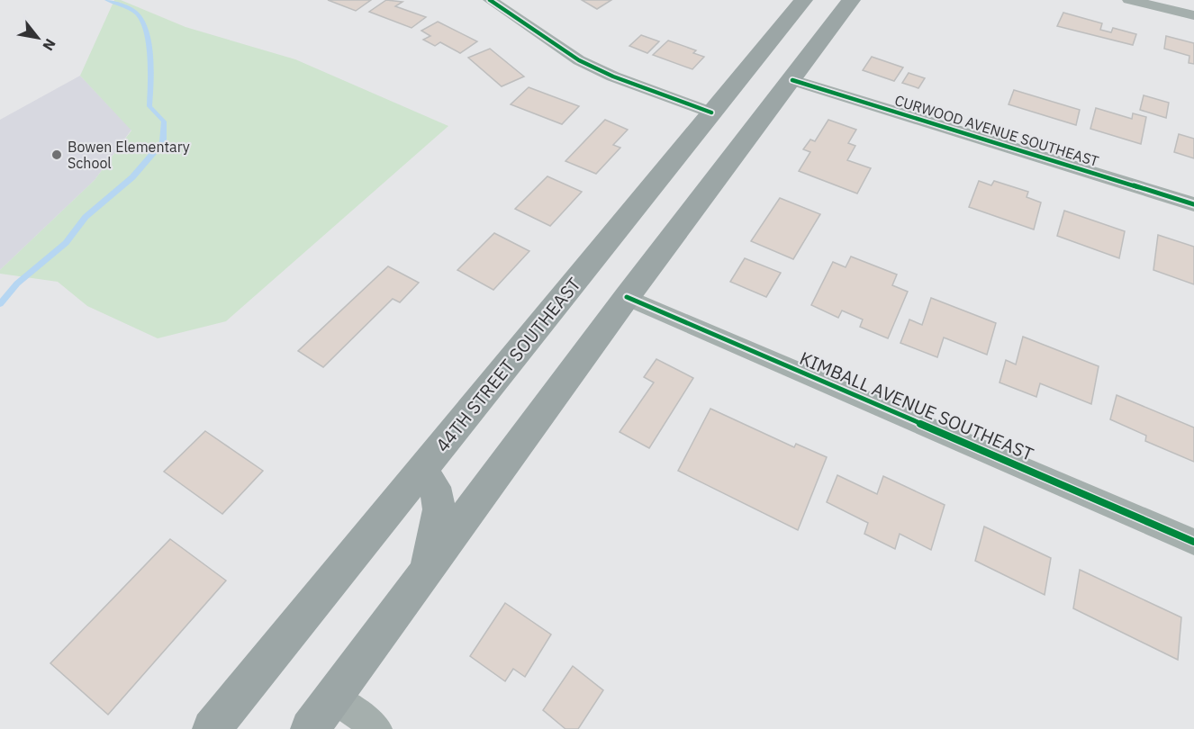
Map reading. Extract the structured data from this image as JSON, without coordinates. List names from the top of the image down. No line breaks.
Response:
{"streets":{"main road":["44TH STREET SOUTHEAST"],"street":["CURWOOD AVENUE SOUTHEAST","KIMBALL AVENUE SOUTHEAST"]},"places":["Bowen Elementary School"],"north":"bottom right"}
